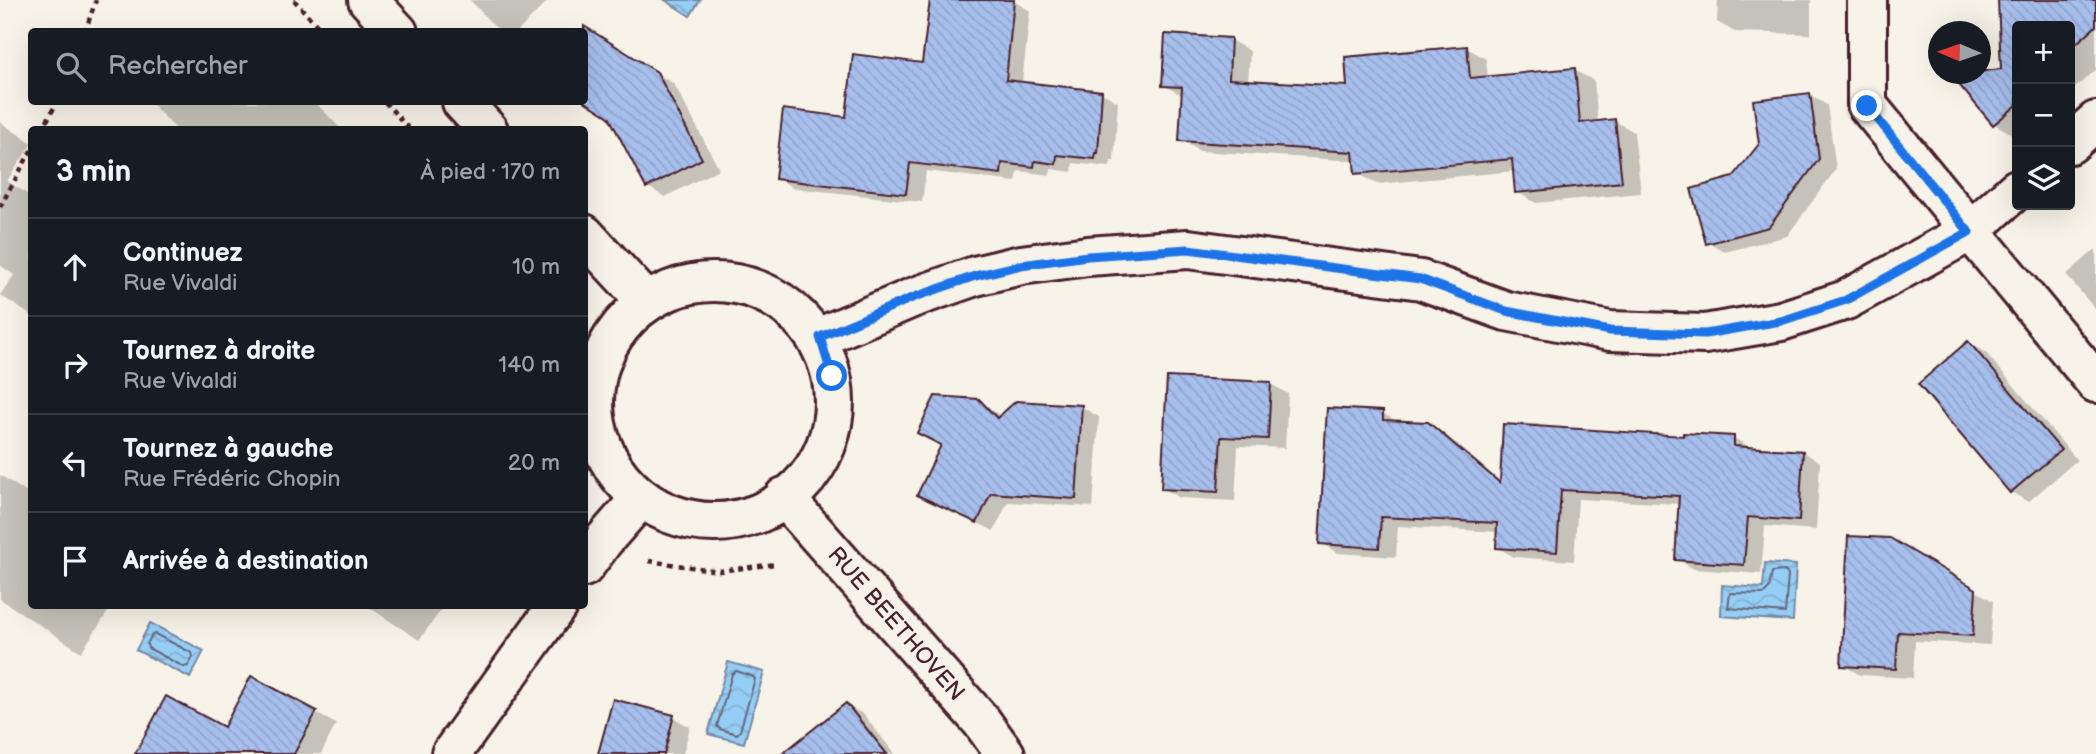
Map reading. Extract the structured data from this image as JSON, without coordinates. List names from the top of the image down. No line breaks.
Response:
{"streets":{"street":["RUE BEETHOVEN"]},"north":"left","page":{"map_buttons":["+","−"],"search":"Rechercher","heading":["3 min","À pied · 170 m"],"list":[["Continuez","Rue Vivaldi","10 m"],["Tournez à droite","Rue Vivaldi","140 m"],["Tournez à gauche","Rue Frédéric Chopin","20 m"],"Arrivée à destination"]}}
